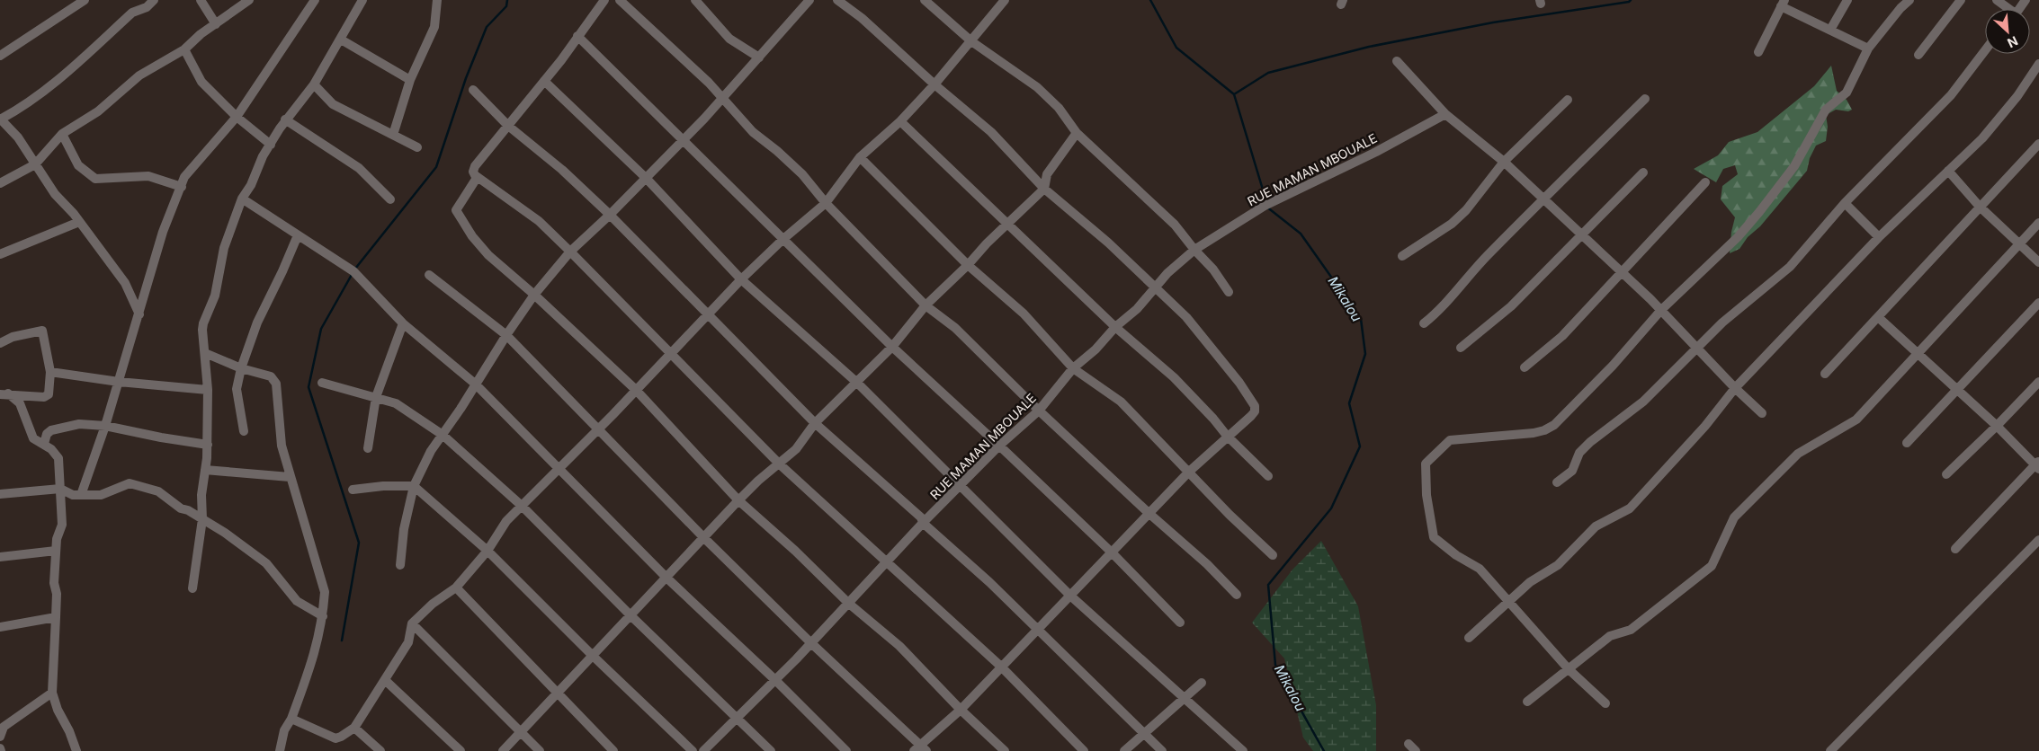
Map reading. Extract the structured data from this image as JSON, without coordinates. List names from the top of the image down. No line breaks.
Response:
{"streets":{"street":["RUE MAMAN MBOUALE"]},"water":["Mikalou"],"north":"bottom right"}
